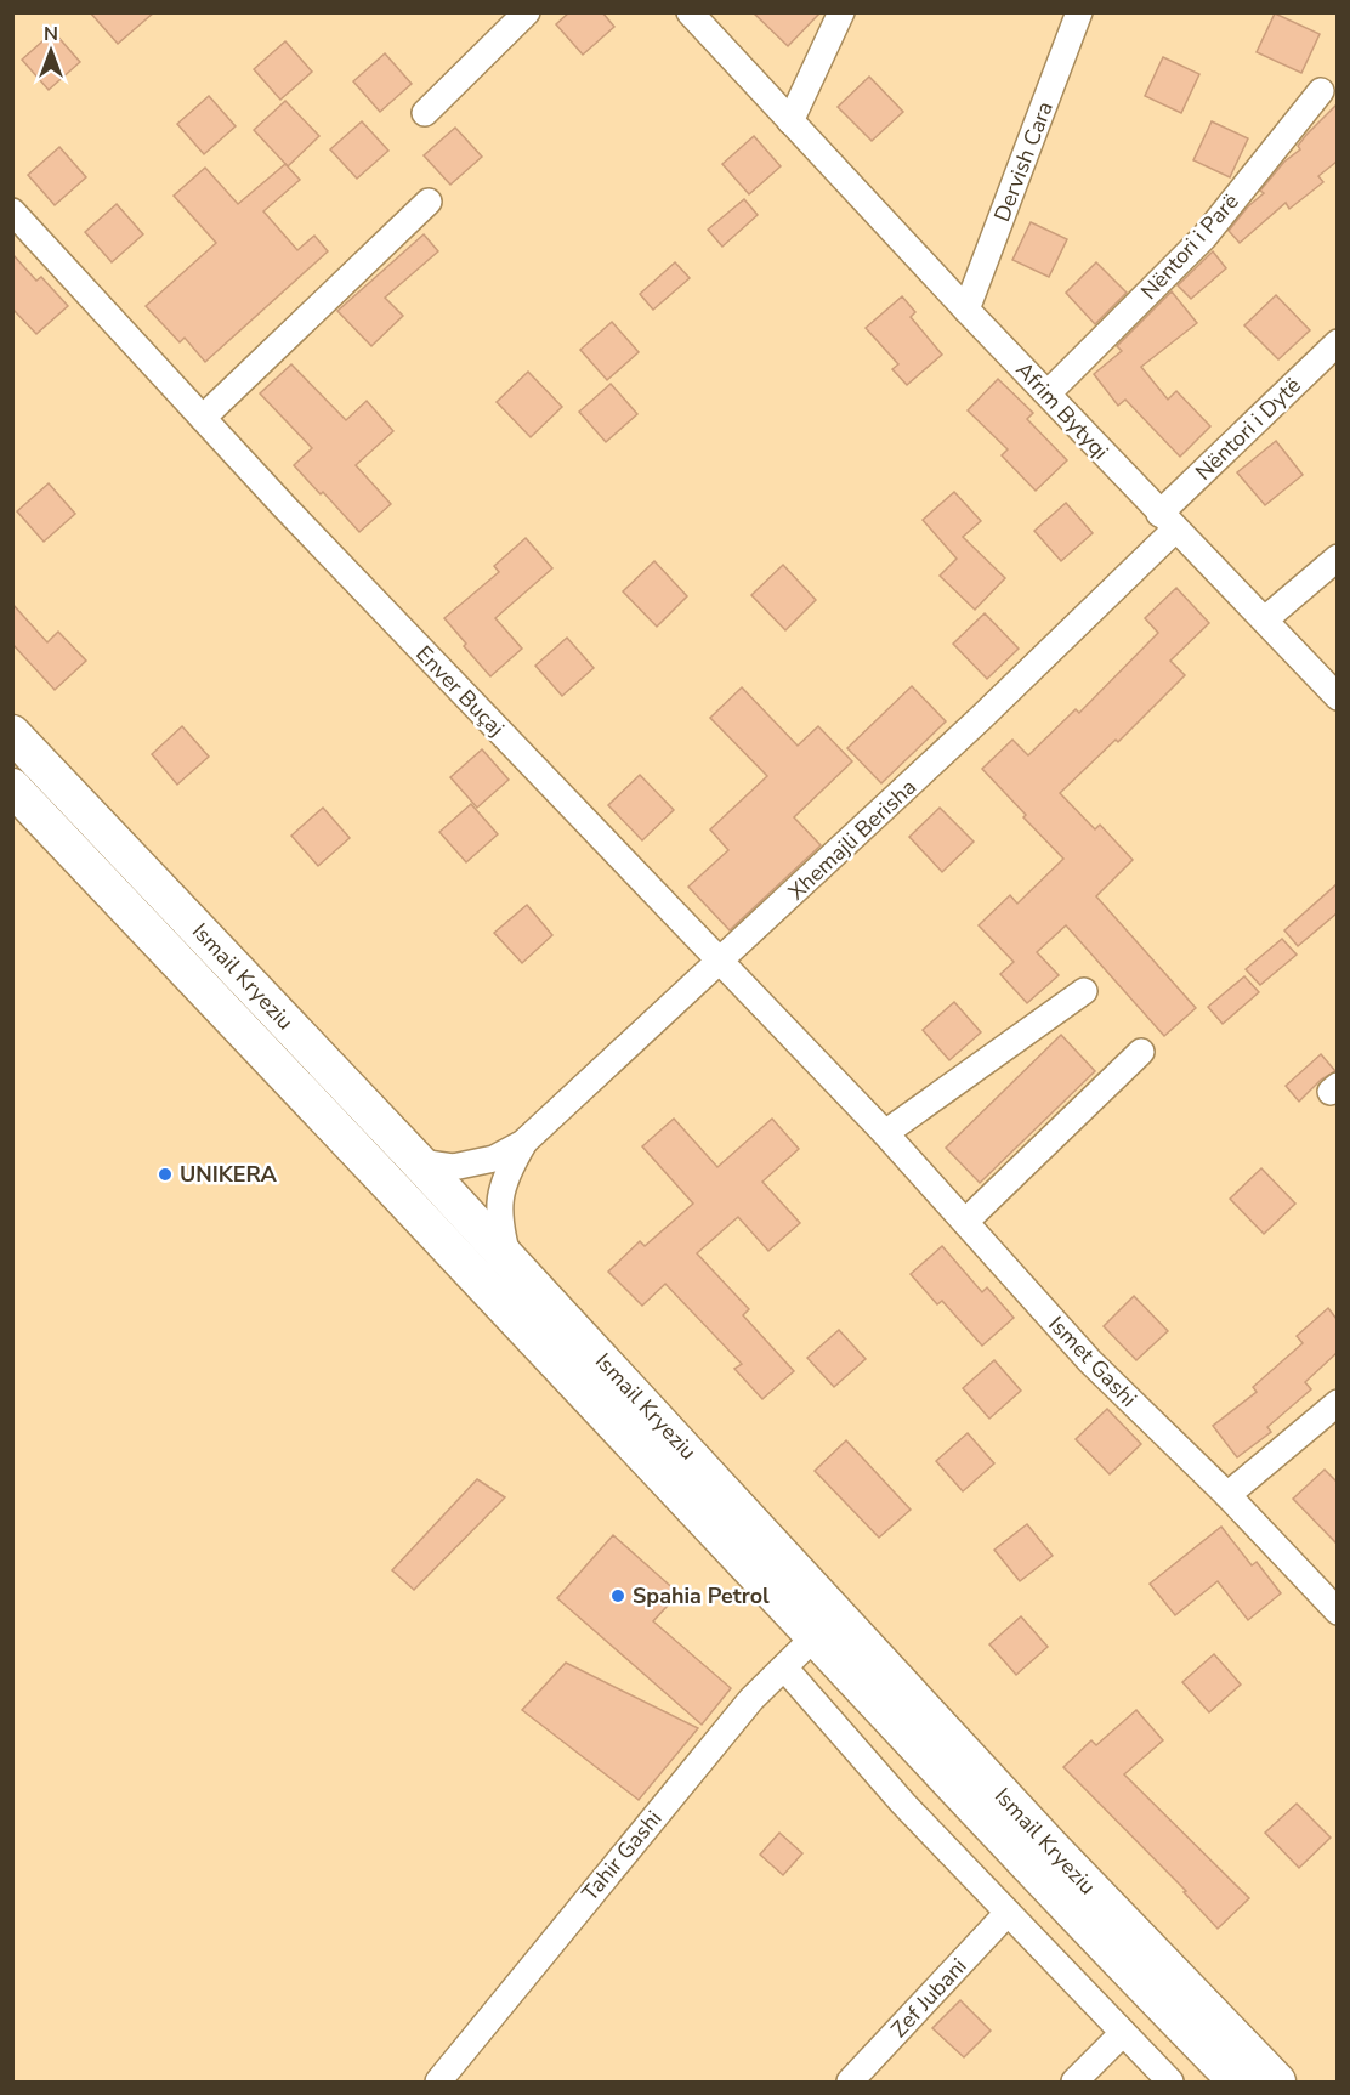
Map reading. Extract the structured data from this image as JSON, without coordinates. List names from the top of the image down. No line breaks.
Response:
{"streets":{"main road":["Ismail Kryeziu"],"street":["Dervish Cara","Nëntori i Parë","Afrim Bytyqi","Nëntori i Dytë","Enver Buçaj","Xhemajli Berisha","Ismet Gashi","Tahir Gashi","Zef Jubani"]},"crossings":[["Dervish Cara","Afrim Bytyqi"],["Nëntori i Parë","Afrim Bytyqi"],["Afrim Bytyqi","Nëntori i Dytë"],["Afrim Bytyqi","Xhemajli Berisha"],["Nëntori i Dytë","Xhemajli Berisha"],["Enver Buçaj","Xhemajli Berisha"],["Enver Buçaj","Ismet Gashi"],["Xhemajli Berisha","Ismail Kryeziu"],["Xhemajli Berisha","Ismet Gashi"],["Ismail Kryeziu","Tahir Gashi"]],"places":["UNIKERA","Spahia Petrol"],"north":"top"}
